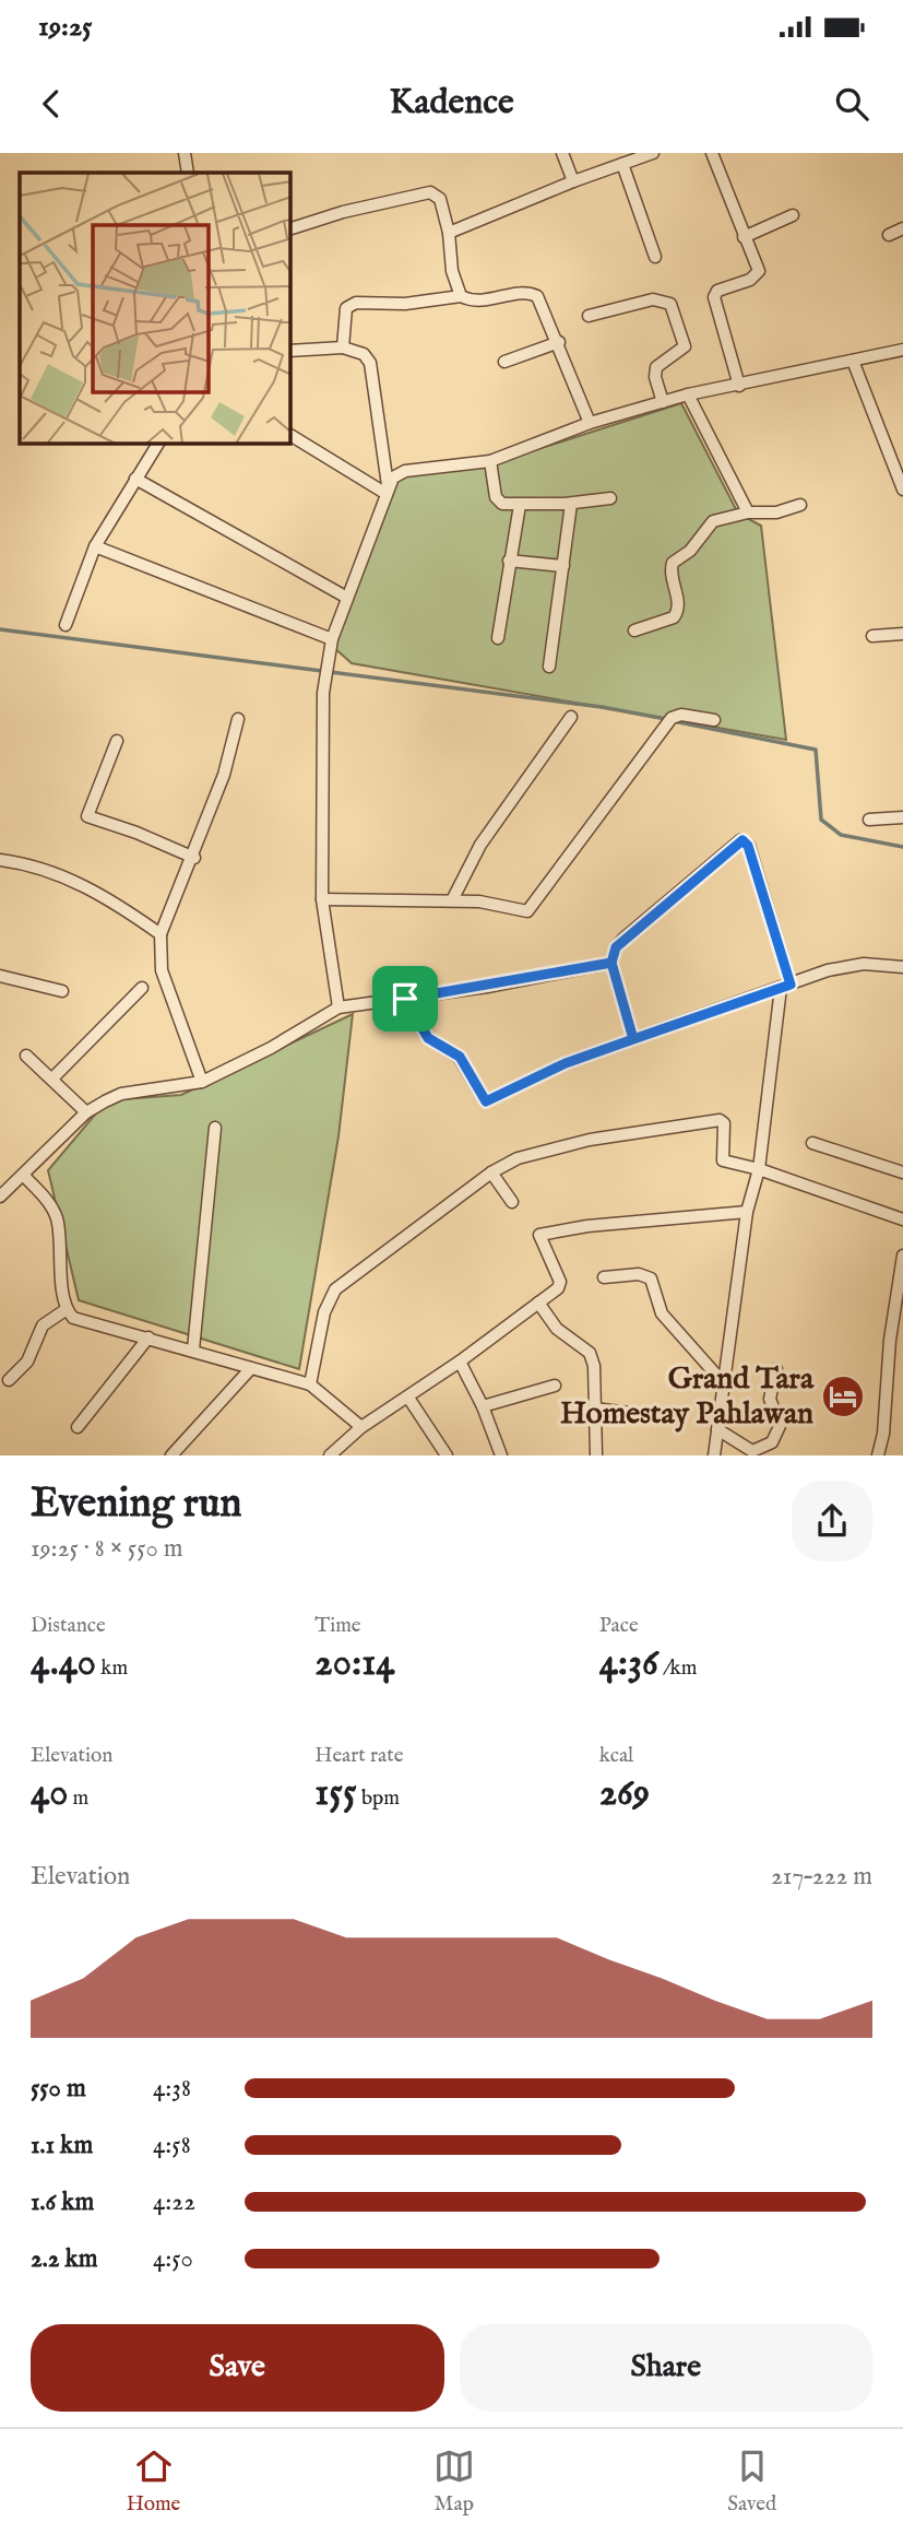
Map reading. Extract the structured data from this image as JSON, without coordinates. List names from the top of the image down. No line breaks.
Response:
{"places":{"hotel":["Grand Tara Homestay Pahlawan"]},"page":{"status":"19:25","header":"Kadence","heading":["Evening run","19:25 · 8 × 550 m"],"stats":[["Distance","4.40 km"],["Time","20:14"],["Pace","4:36 /km"],["Elevation","40 m"],["Heart rate","155 bpm"],["kcal","269"]],"chart":["Elevation","217–222 m"],"list":[{"name":"550 m","note":"4:38"},{"name":"1.1 km","note":"4:58"},{"name":"1.6 km","note":"4:22"},{"name":"2.2 km","note":"4:50"}],"buttons":["Save","Share"],"tabs":["Home","Map","Saved"]}}
